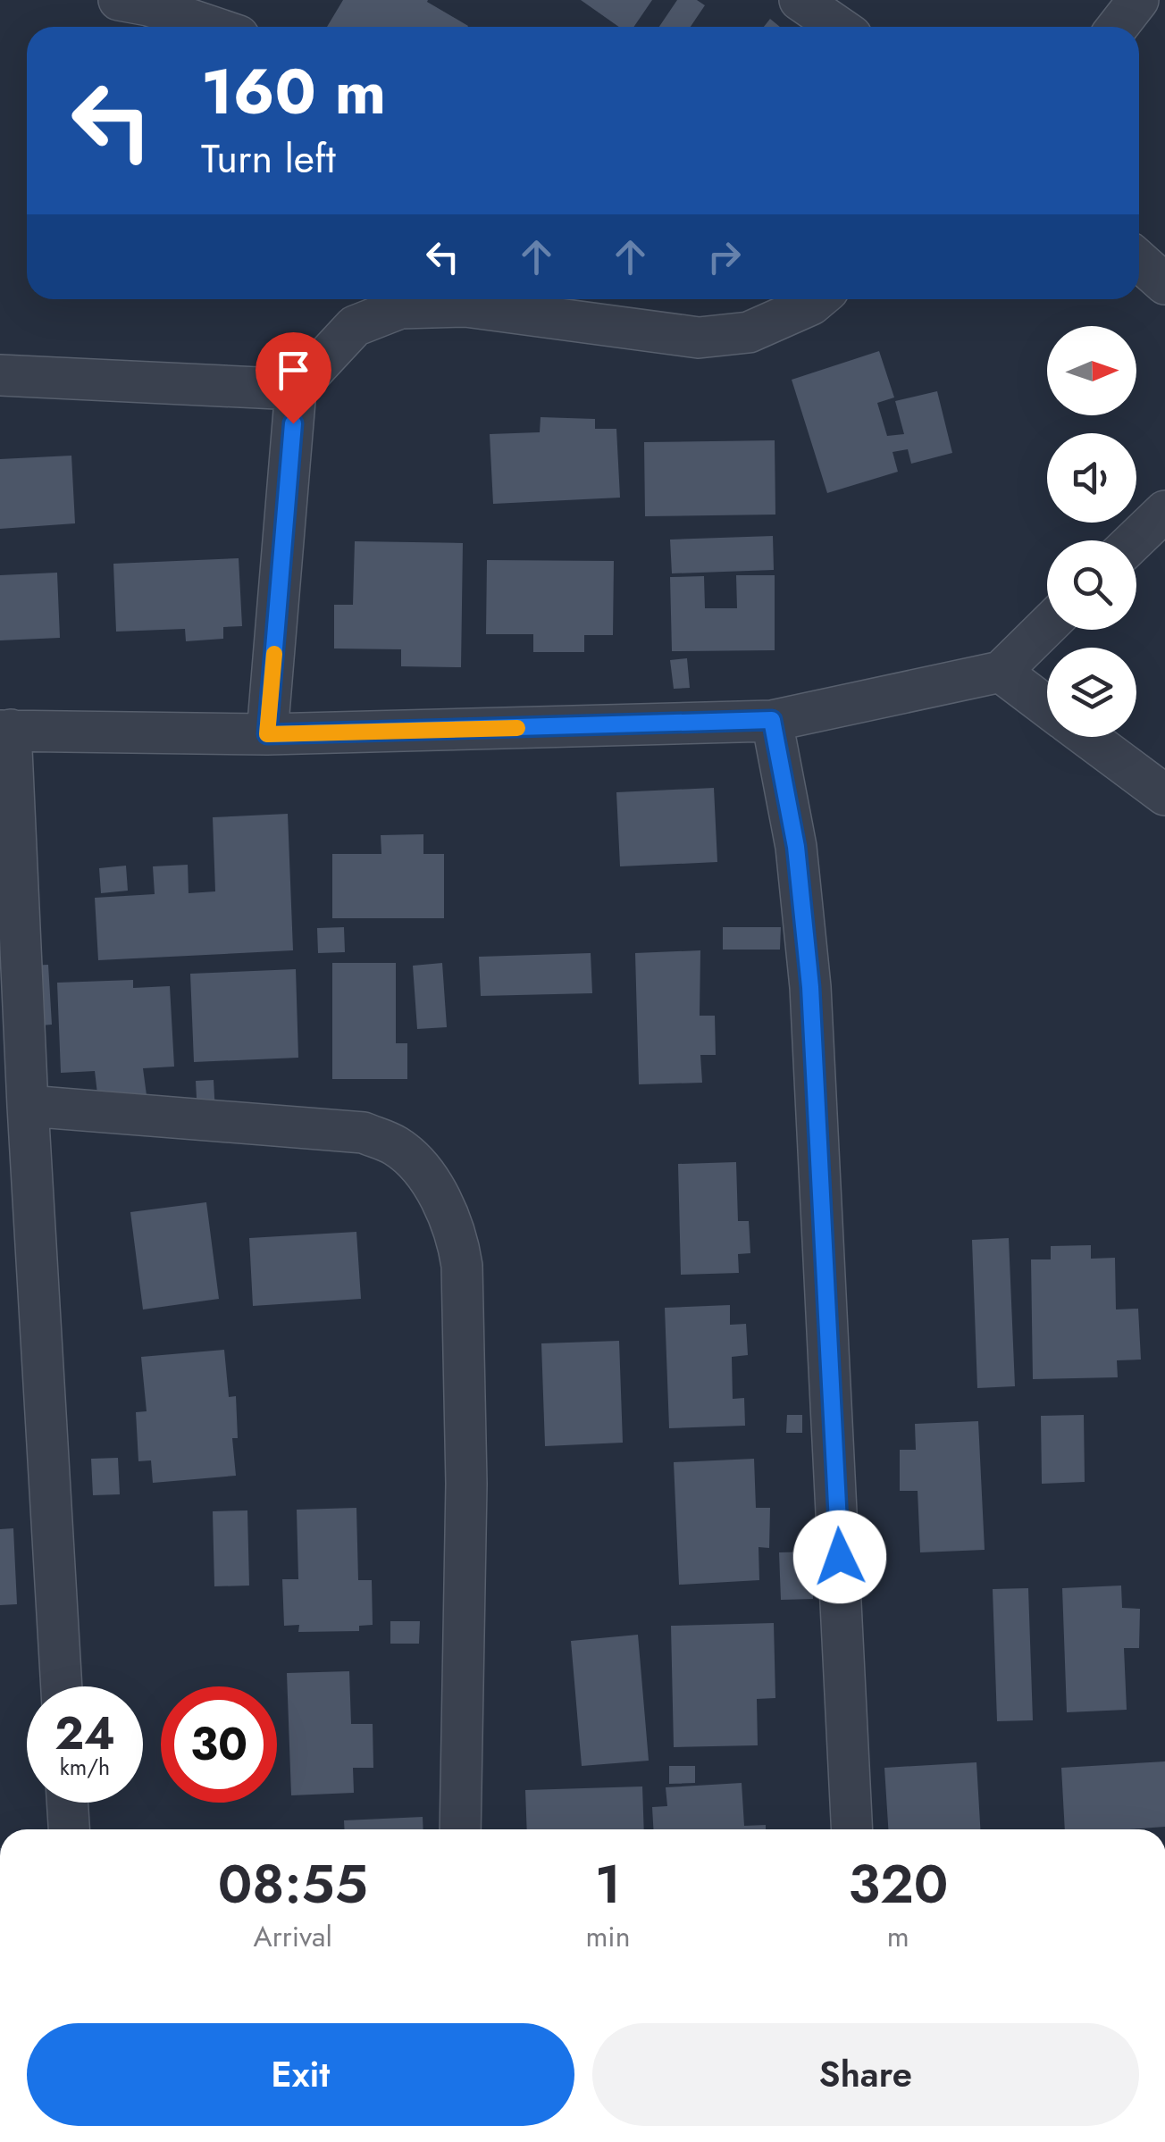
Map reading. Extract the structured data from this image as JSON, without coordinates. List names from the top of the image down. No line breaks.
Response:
{"north":"right","page":{"turn":["160 m","Turn left"],"speed":"24 km/h","limit":"30","eta":["08:55","Arrival","1","min","320","m"],"buttons":["Exit","Share"]}}
